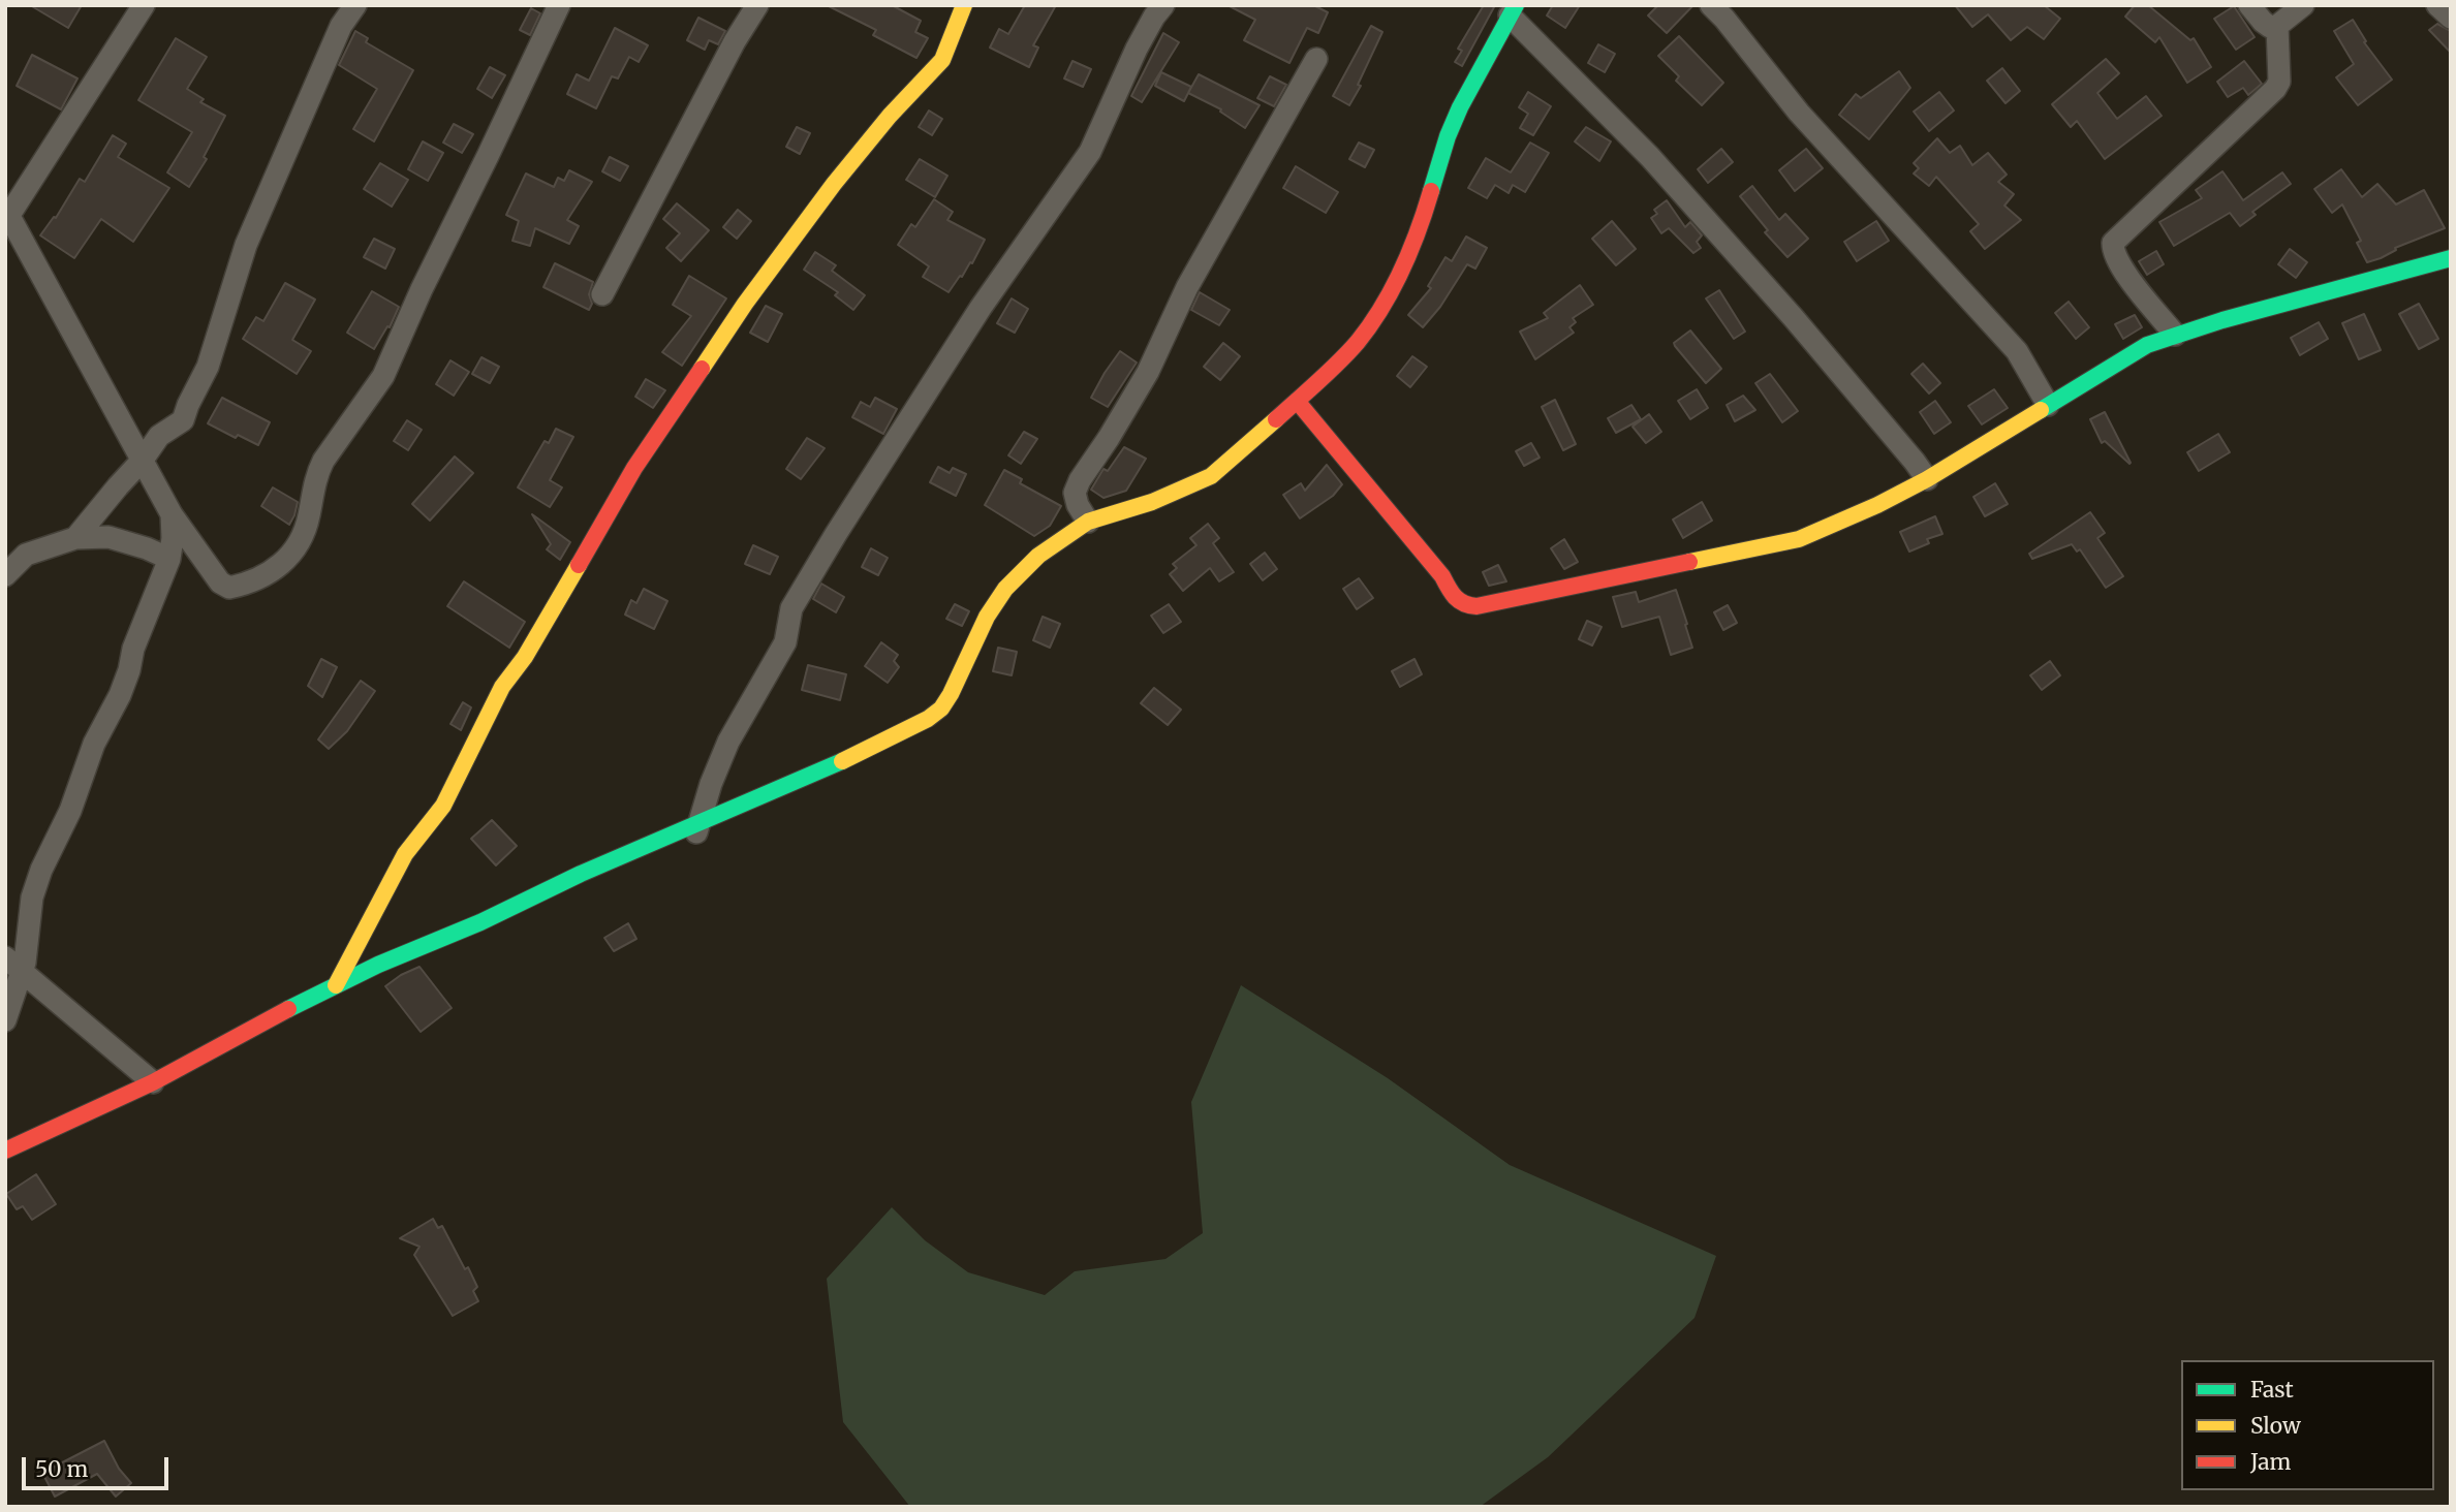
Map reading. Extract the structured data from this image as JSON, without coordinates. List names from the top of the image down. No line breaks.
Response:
{"legend":["Fast","Slow","Jam"],"scale_bar":"50 m"}
